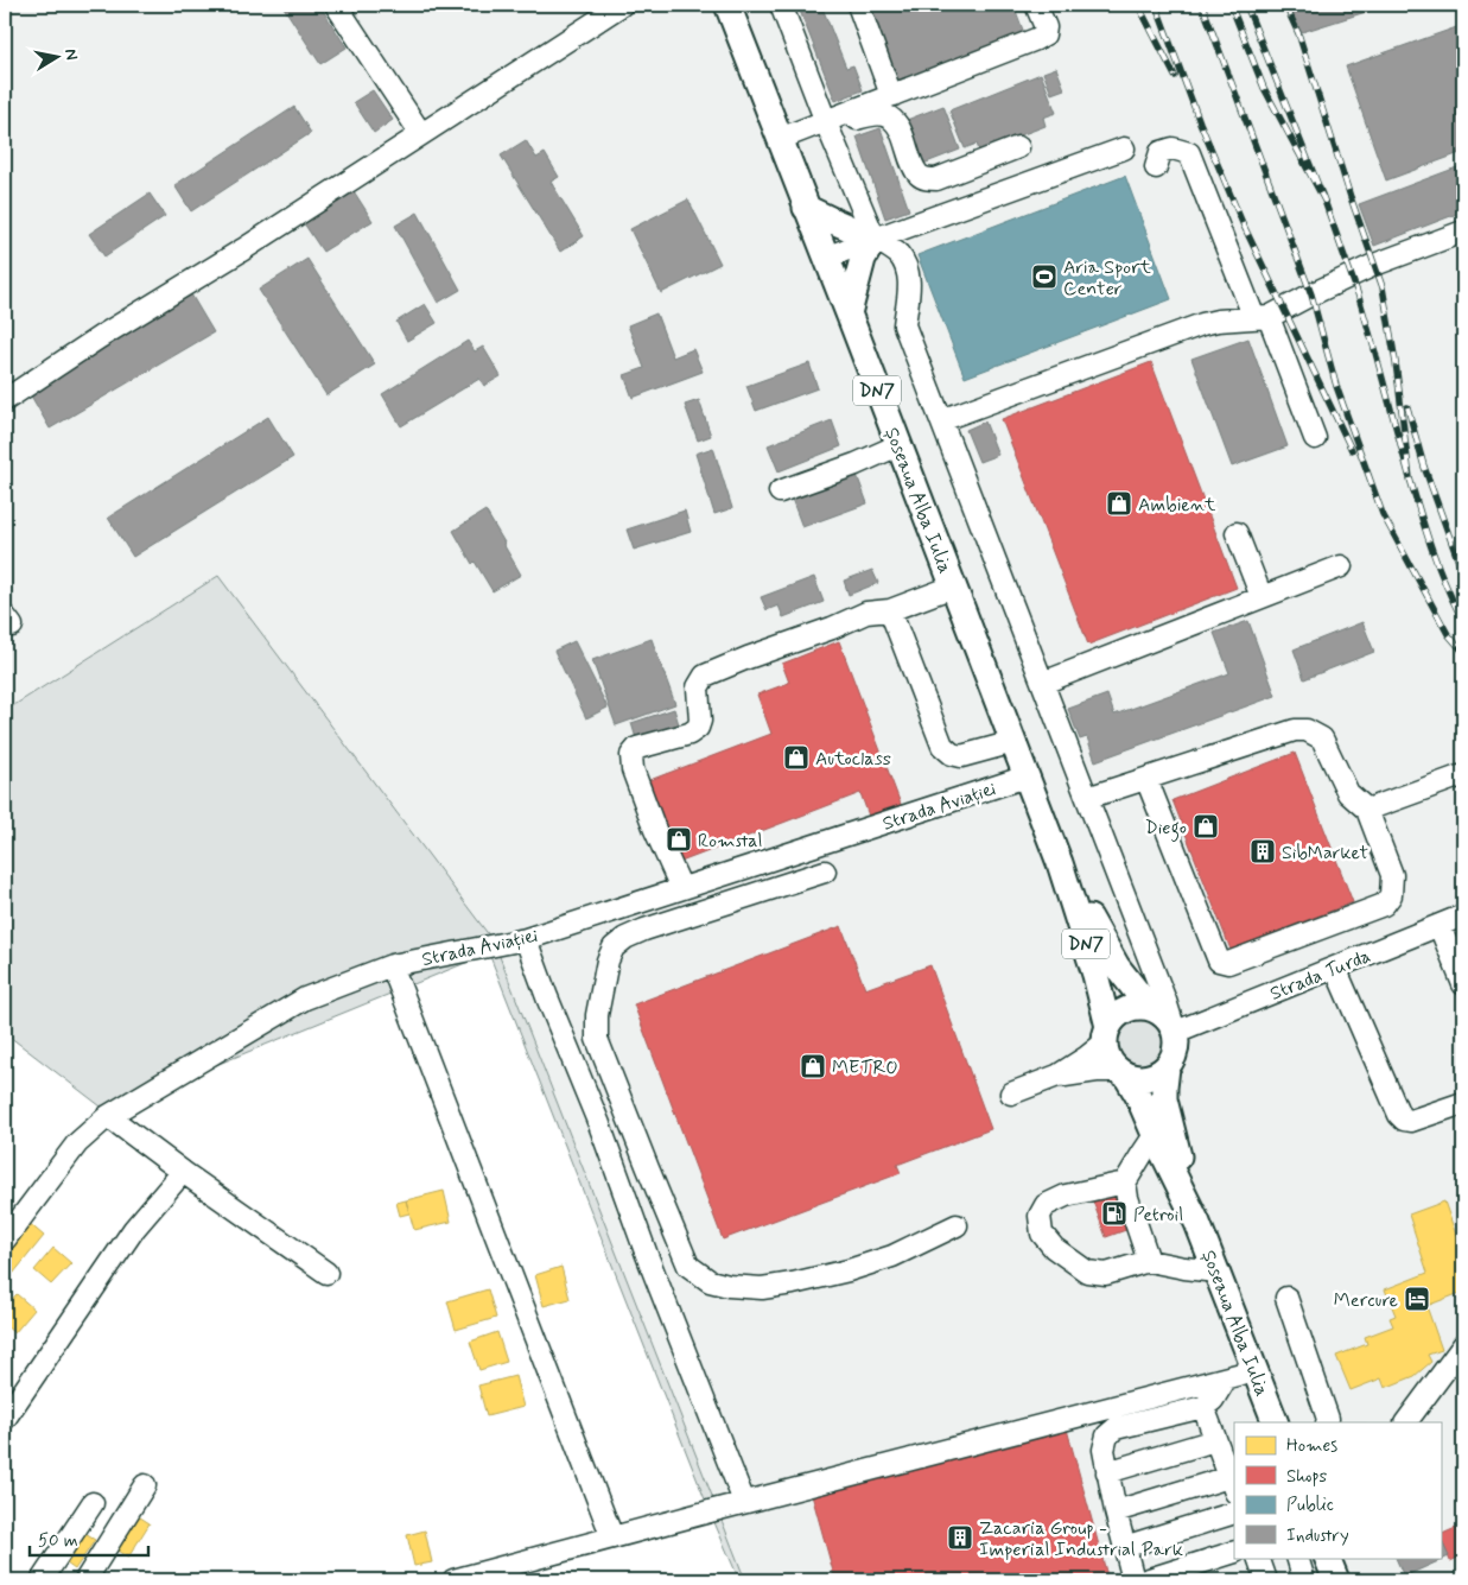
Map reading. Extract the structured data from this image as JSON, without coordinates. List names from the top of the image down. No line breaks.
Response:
{"streets":{"main road":["DN7","Șoseaua Alba Iulia"],"street":["Strada Aviației","Strada Turda"]},"crossings":[["DN7","Șoseaua Alba Iulia"],["DN7","Strada Turda"],["Șoseaua Alba Iulia","Strada Aviației"],["Șoseaua Alba Iulia","Strada Turda"]],"places":{"sports":["Aria Sport Center"],"shop":["Ambient","Autoclass","Diego","Romstal","METRO"],"building":["SibMarket","Zacaria Group - Imperial Industrial Park"],"fuel station":["Petroil"],"hotel":["Mercure"]},"legend":["Homes","Shops","Public","Industry"],"scale_bar":"50 m","north":"right"}
